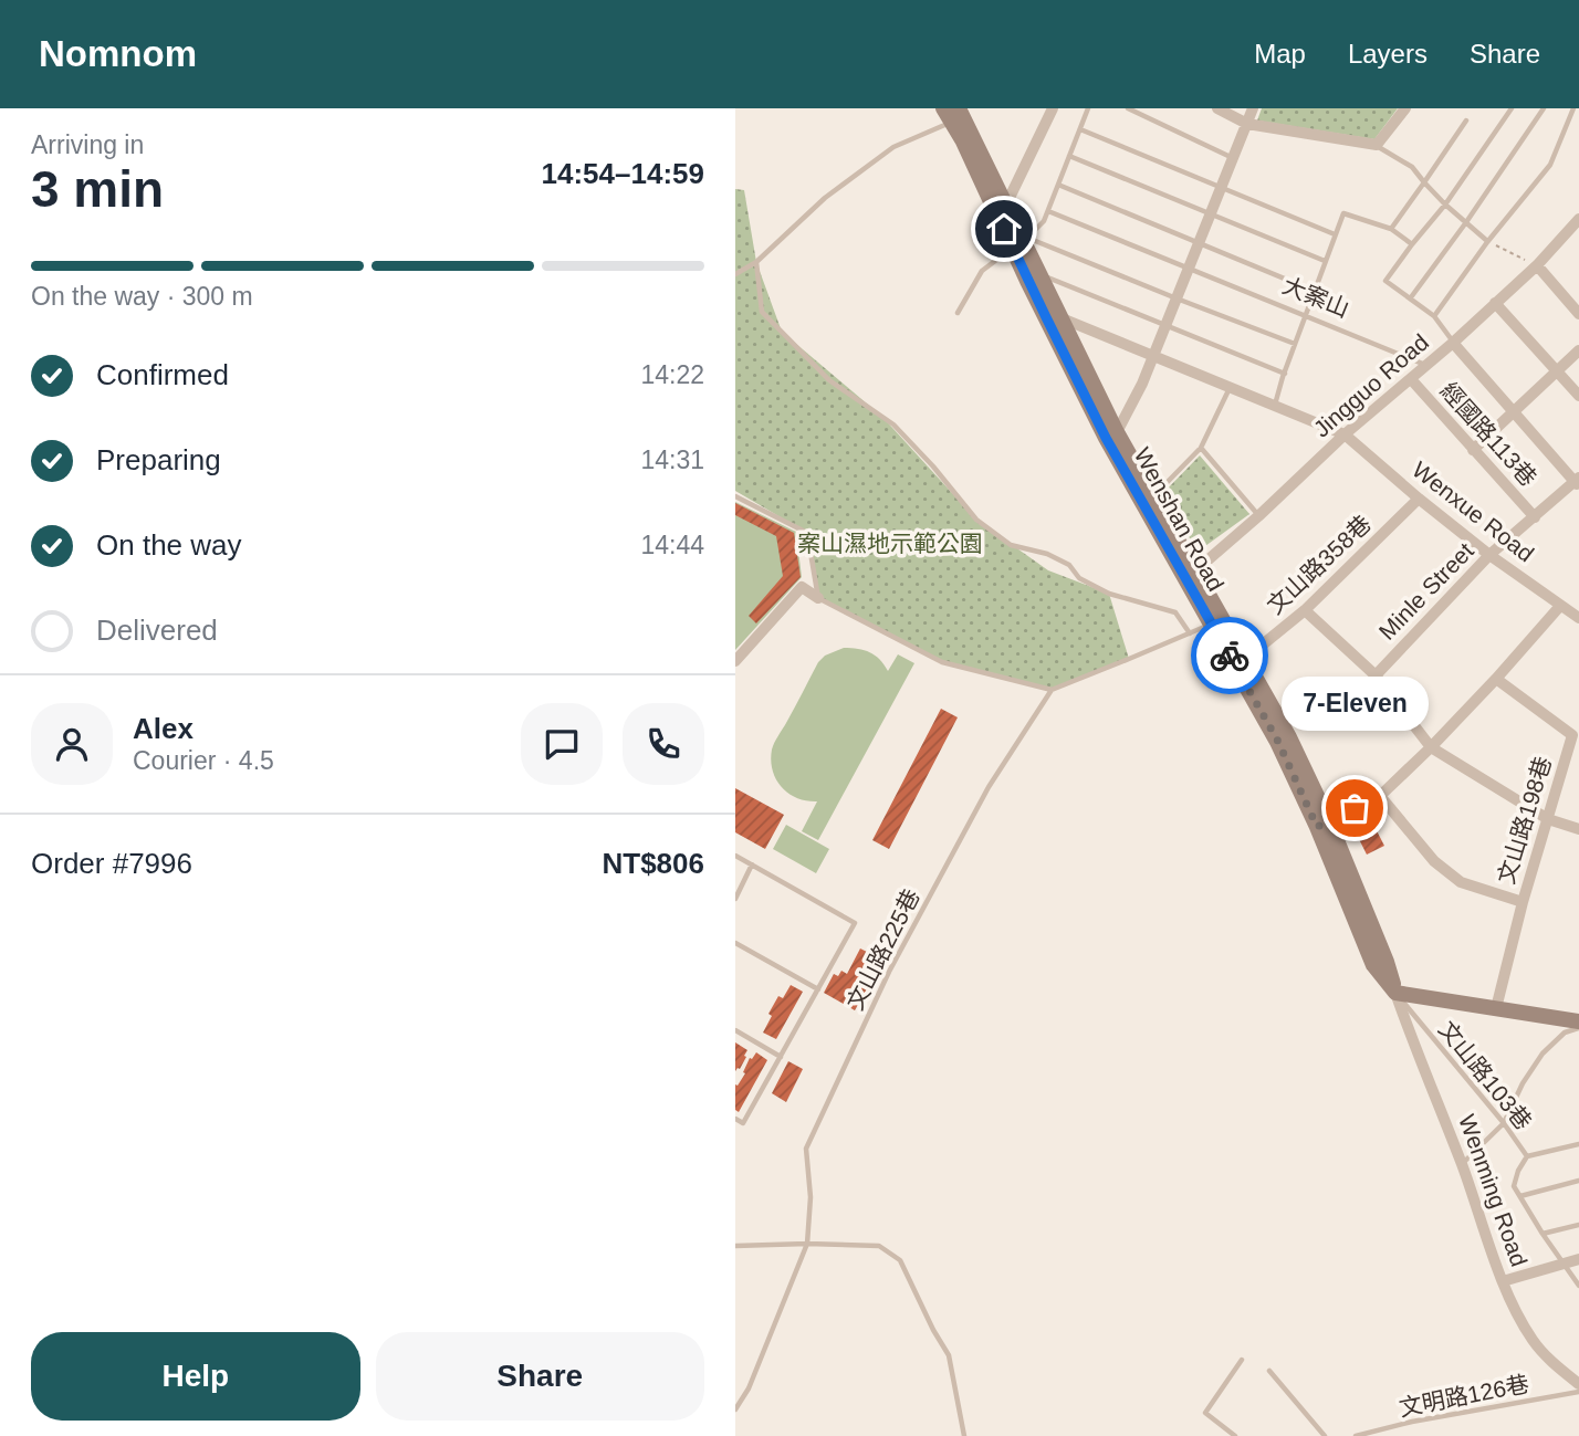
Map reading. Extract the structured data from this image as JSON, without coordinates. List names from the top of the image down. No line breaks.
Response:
{"streets":{"main road":["Wenshan Road"],"street":["Jingguo Road","經國路113巷","Wenxue Road","文山路358巷","Minle Street","文山路198巷","Wenming Road"],"lane":["大案山","文山路225巷","文山路103巷","文明路126巷"]},"crossings":[["大案山","Jingguo Road"],["Jingguo Road","經國路113巷"],["Jingguo Road","Wenxue Road"],["Jingguo Road","Wenshan Road"],["經國路113巷","Minle Street"],["Wenxue Road","文山路358巷"],["Wenxue Road","Minle Street"],["Wenshan Road","文山路358巷"],["Wenshan Road","文山路103巷"],["Wenshan Road","Wenming Road"],["文山路103巷","Wenming Road"]],"parks":["案山濕地示範公園"],"places":["7-Eleven"],"page":{"header":"Nomnom","nav":["Map","Layers","Share"],"heading":["3 min","Arriving in","14:54–14:59"],"panel":["Alex","Courier · 4.5","Order #7996","NT$806"],"bar":"On the way · 300 m","list":[["Confirmed","14:22"],["Preparing","14:31"],["On the way","14:44"],"Delivered"],"bubble":"7-Eleven","buttons":["Help","Share"]}}
